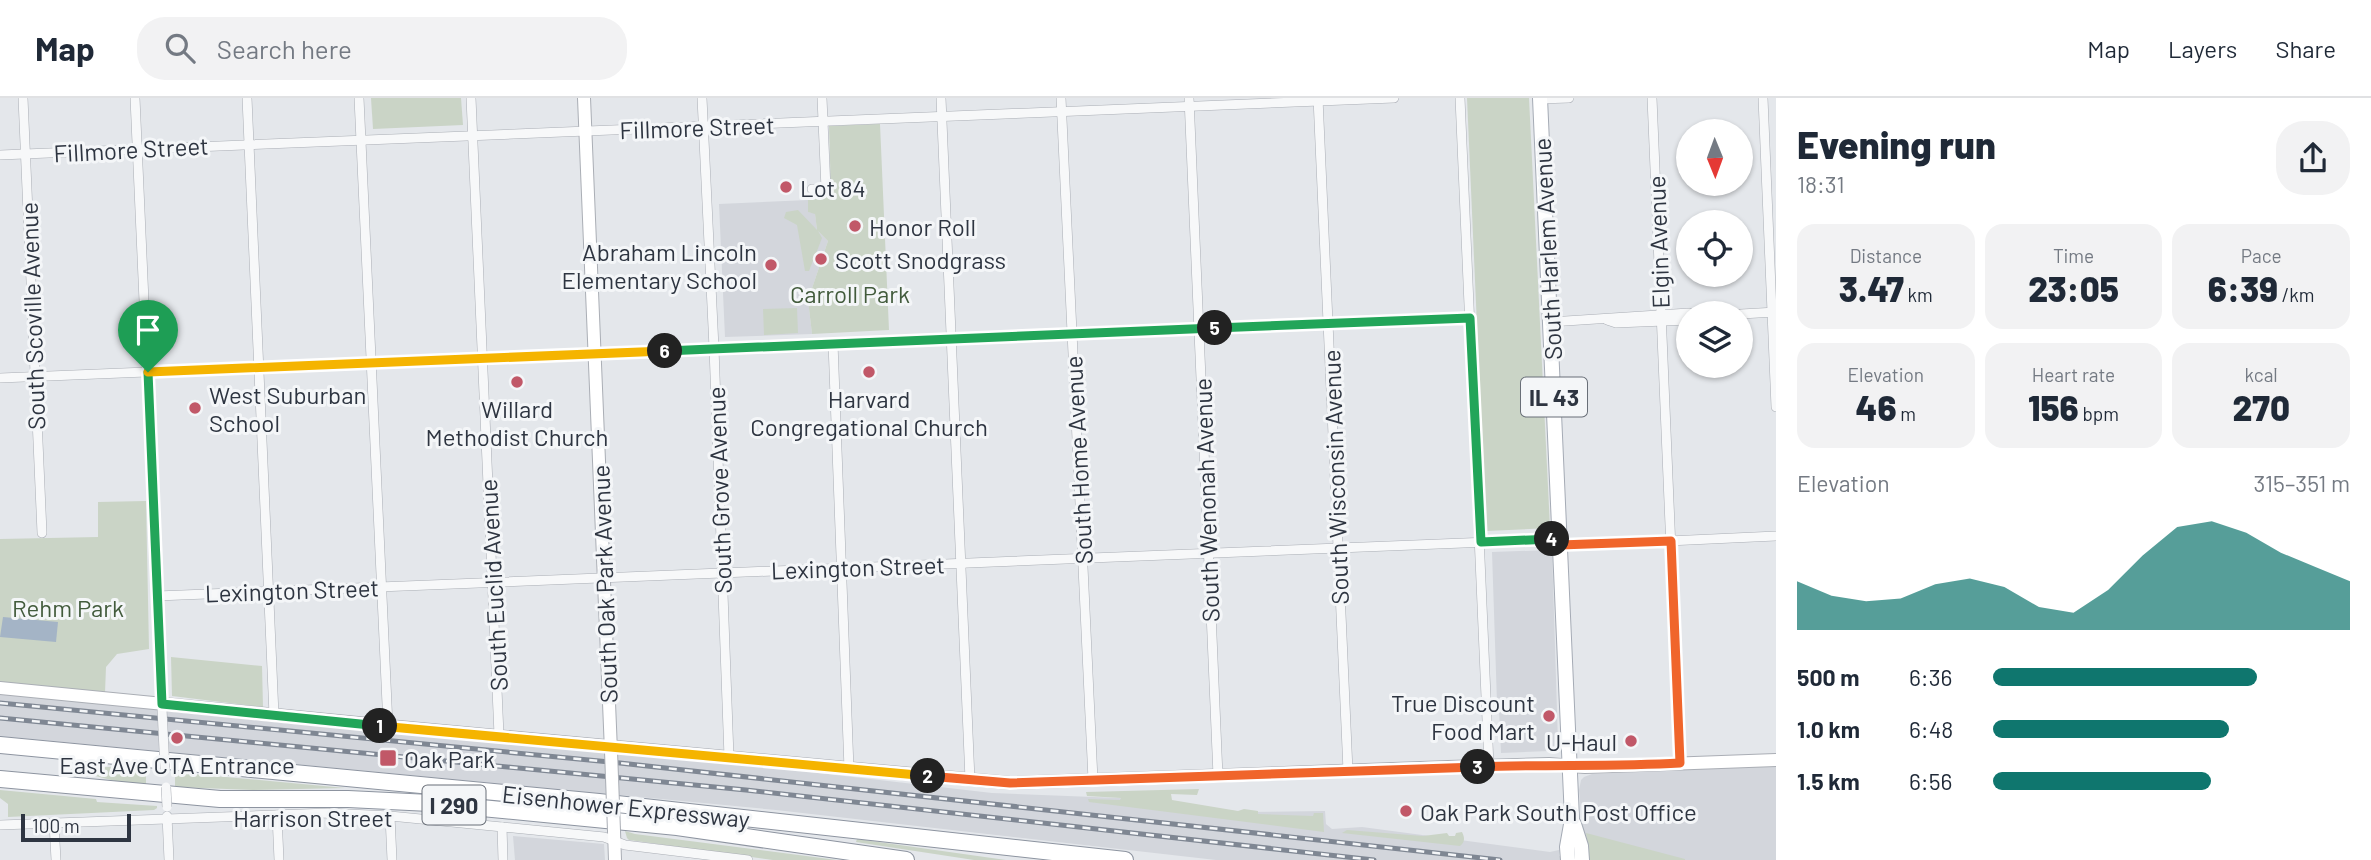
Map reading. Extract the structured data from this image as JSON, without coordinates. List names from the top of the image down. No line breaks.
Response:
{"streets":{"highway":["I 290","Eisenhower Expressway"],"main road":["South Harlem Avenue","IL 43"],"street":["Fillmore Street","Elgin Avenue","South Scoville Avenue","South Home Avenue","South Wisconsin Avenue","South Grove Avenue","South Wenonah Avenue","Lexington Street","South Oak Park Avenue","South Euclid Avenue","Harrison Street"]},"crossings":[["Fillmore Street","South Scoville Avenue"],["Fillmore Street","South Home Avenue"],["Fillmore Street","South Wisconsin Avenue"],["Fillmore Street","South Grove Avenue"],["Fillmore Street","South Wenonah Avenue"],["Fillmore Street","South Oak Park Avenue"],["Fillmore Street","South Euclid Avenue"],["Elgin Avenue","Lexington Street"],["South Harlem Avenue","Lexington Street"],["South Home Avenue","Lexington Street"],["South Wisconsin Avenue","Lexington Street"],["South Grove Avenue","Lexington Street"],["South Wenonah Avenue","Lexington Street"],["Lexington Street","South Oak Park Avenue"],["Lexington Street","South Euclid Avenue"],["South Oak Park Avenue","Harrison Street"]],"parks":["Carroll Park","Rehm Park"],"places":{"other":["Lot 84","Honor Roll","Scott Snodgrass","Abraham Lincoln Elementary School","Harvard Congregational Church","Willard Methodist Church","West Suburban School","True Discount Food Mart","East Ave CTA Entrance","U-Haul","Oak Park South Post Office"],"transit":["Oak Park"]},"scale_bar":"100 m","north":"bottom","page":{"header":"Map","search":"Search here","nav":["Map","Layers","Share"],"heading":["Evening run","18:31"],"stats":[["Distance","3.47 km"],["Time","23:05"],["Pace","6:39 /km"],["Elevation","46 m"],["Heart rate","156 bpm"],["kcal","270"]],"pins":["5","6","4","1","3","2"],"chart":["Elevation","315–351 m"],"list":[{"name":"500 m","note":"6:36"},{"name":"1.0 km","note":"6:48"},{"name":"1.5 km","note":"6:56"}],"scale":"100 m"}}
